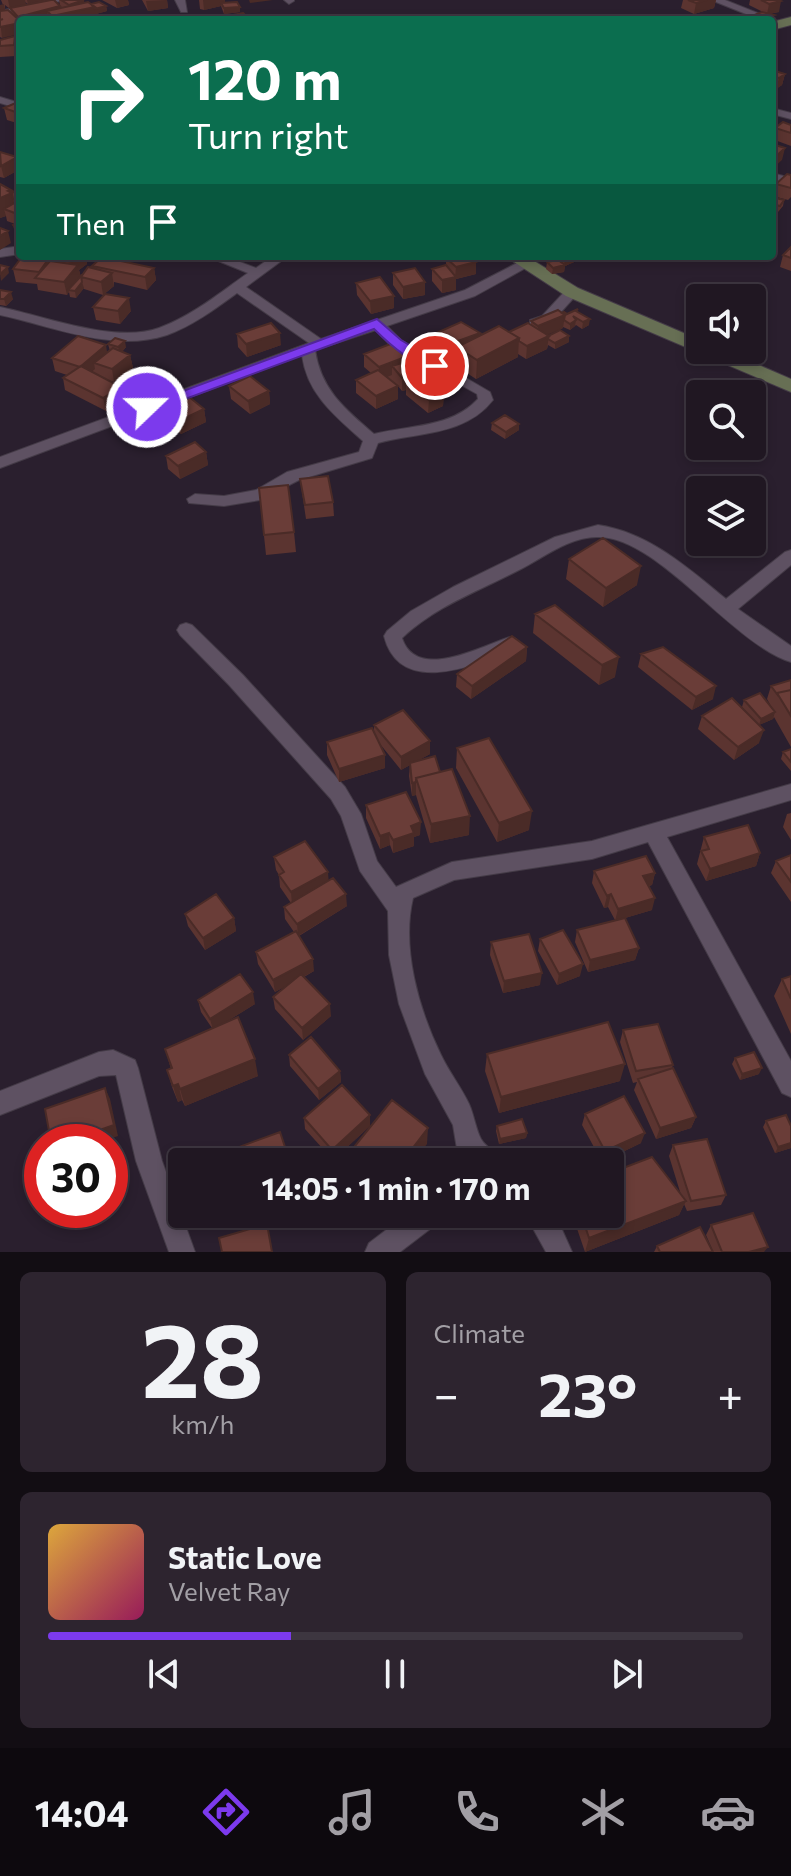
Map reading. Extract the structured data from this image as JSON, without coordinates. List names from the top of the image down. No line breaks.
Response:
{"page":{"turn":["120 m","Turn right"],"then":"Then","limit":"30","trip":"14:05 · 1 min · 170 m","tile":[["28","km/h"],"Climate"],"heat":["−","23°","+"],"song":["Static Love","Velvet Ray"],"tabs":"14:04"}}
